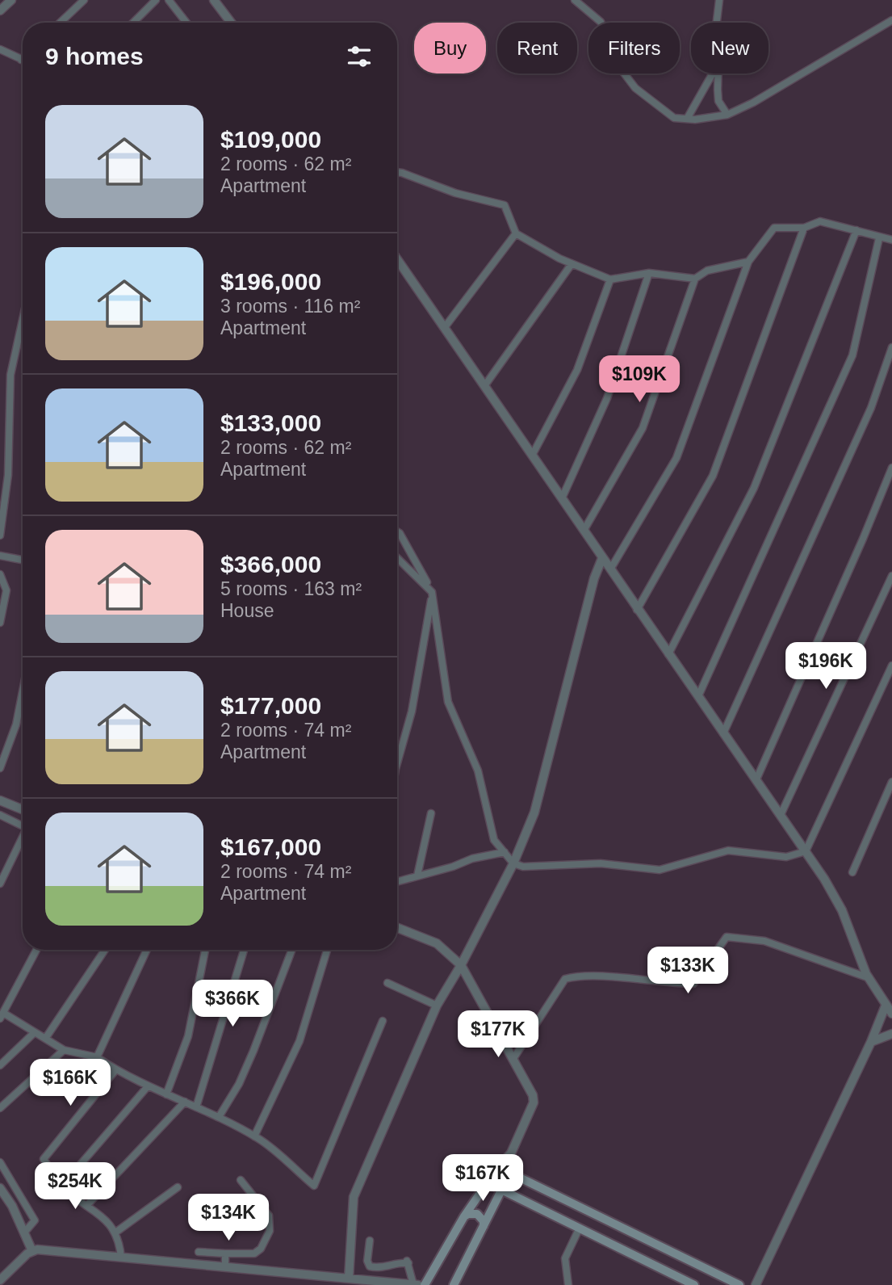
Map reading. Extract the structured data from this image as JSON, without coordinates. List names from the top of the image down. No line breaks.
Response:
{"page":{"chip":["Buy","Rent","Filters","New"],"heading":"9 homes","list":[{"name":"$109,000","note":"2 rooms · 62 m² · Apartment"},{"name":"$196,000","note":"3 rooms · 116 m² · Apartment"},{"name":"$133,000","note":"2 rooms · 62 m² · Apartment"},{"name":"$366,000","note":"5 rooms · 163 m² · House"},{"name":"$177,000","note":"2 rooms · 74 m² · Apartment"},{"name":"$167,000","note":"2 rooms · 74 m² · Apartment"}],"price":["$109K","$196K","$133K","$366K","$177K","$166K","$167K","$254K","$134K"]}}
